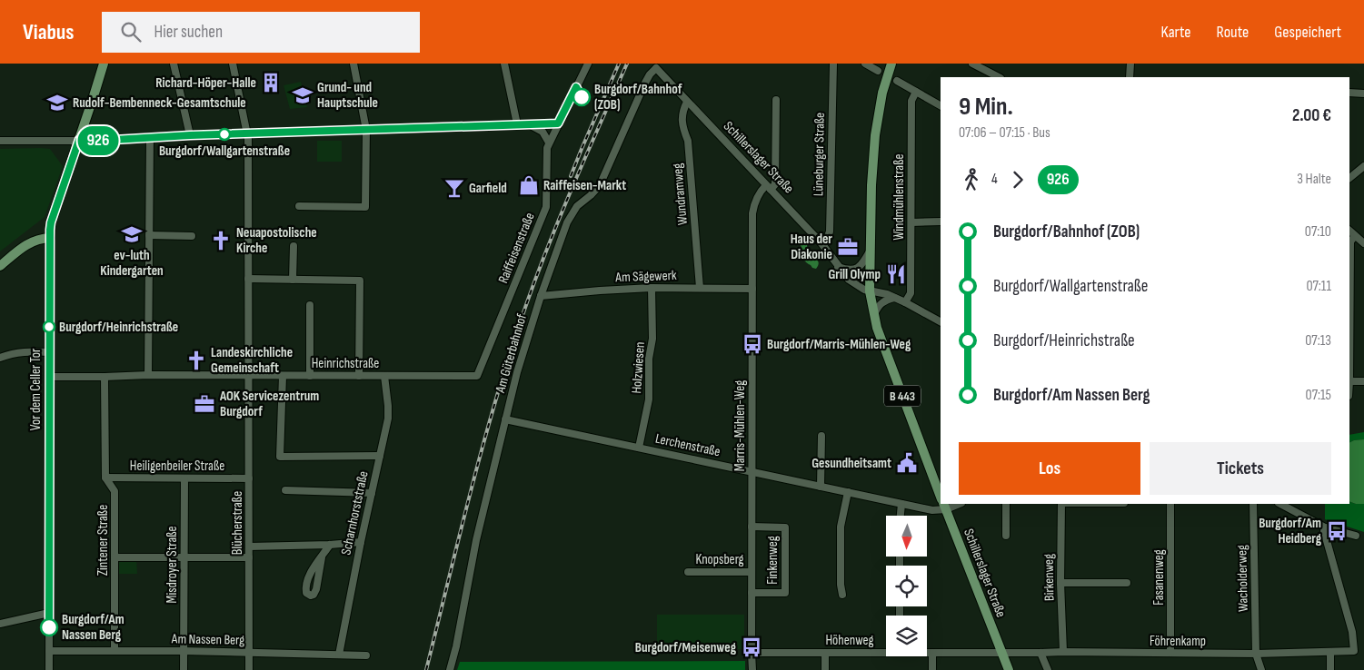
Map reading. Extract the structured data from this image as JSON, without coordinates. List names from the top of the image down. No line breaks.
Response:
{"streets":{"main road":["Schillerslager Straße","Vor dem Celler Tor","B 443"],"street":["Lüneburger Straße","Wundramweg","Windmühlenstraße","Raiffeisenstraße","Am Sägewerk","Am Güterbahnhof","Heinrichstraße","Holzwiesen","Marris-Mühlen-Weg","Lerchenstraße","Heiligenbeiler Straße","Scharnhorststraße","Blücherstraße","Zintener Straße","Knopsberg","Finkenweg","Misdroyer Straße","Birkenweg","Fasanenweg","Wacholderweg","Am Nassen Berg","Höhenweg","Föhrenkamp"]},"crossings":[["Lüneburger Straße","Schillerslager Straße"],["Schillerslager Straße","Wundramweg"],["Schillerslager Straße","Windmühlenstraße"],["Schillerslager Straße","Am Güterbahnhof"],["Schillerslager Straße","B 443"],["Schillerslager Straße","Marris-Mühlen-Weg"],["Schillerslager Straße","Lerchenstraße"],["Schillerslager Straße","Höhenweg"],["Schillerslager Straße","Föhrenkamp"],["Wundramweg","Am Sägewerk"],["Raiffeisenstraße","Heinrichstraße"],["Am Sägewerk","Am Güterbahnhof"],["Am Sägewerk","Holzwiesen"],["Am Sägewerk","Marris-Mühlen-Weg"],["Am Güterbahnhof","Lerchenstraße"],["Heinrichstraße","Vor dem Celler Tor"],["Heinrichstraße","Scharnhorststraße"],["Heinrichstraße","Blücherstraße"],["Heinrichstraße","Zintener Straße"],["Holzwiesen","Lerchenstraße"],["Vor dem Celler Tor","Am Nassen Berg"],["Marris-Mühlen-Weg","Lerchenstraße"],["Marris-Mühlen-Weg","Knopsberg"],["Marris-Mühlen-Weg","Finkenweg"],["Marris-Mühlen-Weg","Höhenweg"],["Heiligenbeiler Straße","Blücherstraße"],["Heiligenbeiler Straße","Zintener Straße"],["Heiligenbeiler Straße","Misdroyer Straße"],["Scharnhorststraße","Am Nassen Berg"],["Blücherstraße","Am Nassen Berg"],["Zintener Straße","Am Nassen Berg"],["Misdroyer Straße","Am Nassen Berg"],["Birkenweg","Föhrenkamp"],["Fasanenweg","Föhrenkamp"],["Wacholderweg","Föhrenkamp"],["Höhenweg","Föhrenkamp"]],"places":{"building":["Richard-Höper-Halle"],"school or university":["Grund- und Hauptschule","Rudolf-Bembenneck-Gesamtschule","ev-luth Kindergarten"],"other":["Burgdorf/Bahnhof (ZOB)","Burgdorf/Wallgartenstraße","Burgdorf/Heinrichstraße","Burgdorf/Am Nassen Berg"],"shop":["Raiffeisen-Markt"],"bar":["Garfield"],"church":["Neuapostolische Kirche","Landeskirchliche Gemeinschaft"],"office":["Haus der Diakonie","AOK Servicezentrum Burgdorf"],"restaurant":["Grill Olymp"],"bus stop":["Burgdorf/Marris-Mühlen-Weg","Burgdorf/Am Heidberg","Burgdorf/Meisenweg"],"public building":["Gesundheitsamt"]},"lines":["bus line 926"],"north":"bottom","page":{"header":"Viabus","search":"Hier suchen","nav":["Karte","Route","Gespeichert"],"on_map":"926","heading":["9 Min.","07:06 – 07:15 · Bus","2.00 €"],"legs":["4","926","3 Halte"],"list":[{"name":"Burgdorf/Bahnhof (ZOB)","value":"07:10"},{"name":"Burgdorf/Wallgartenstraße","value":"07:11"},{"name":"Burgdorf/Heinrichstraße","value":"07:13"},{"name":"Burgdorf/Am Nassen Berg","value":"07:15"}],"buttons":["Los","Tickets"]}}
